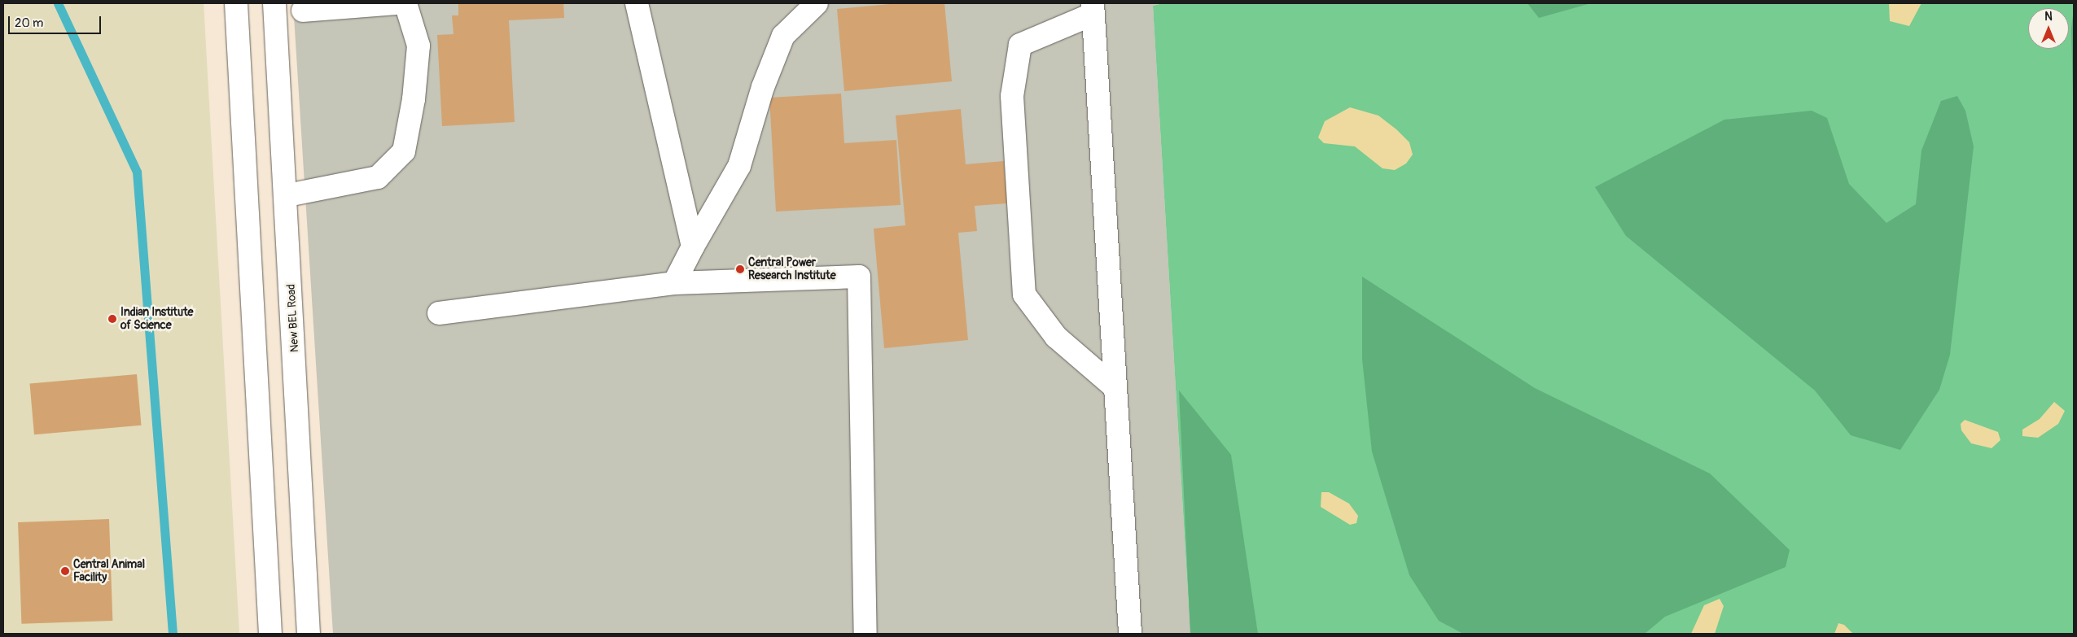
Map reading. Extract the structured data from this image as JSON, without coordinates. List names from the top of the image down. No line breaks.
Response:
{"streets":{"main road":["New BEL Road"]},"places":["Central Power Research Institute","Indian Institute of Science","Central Animal Facility"],"scale_bar":"20 m","north":"top"}
